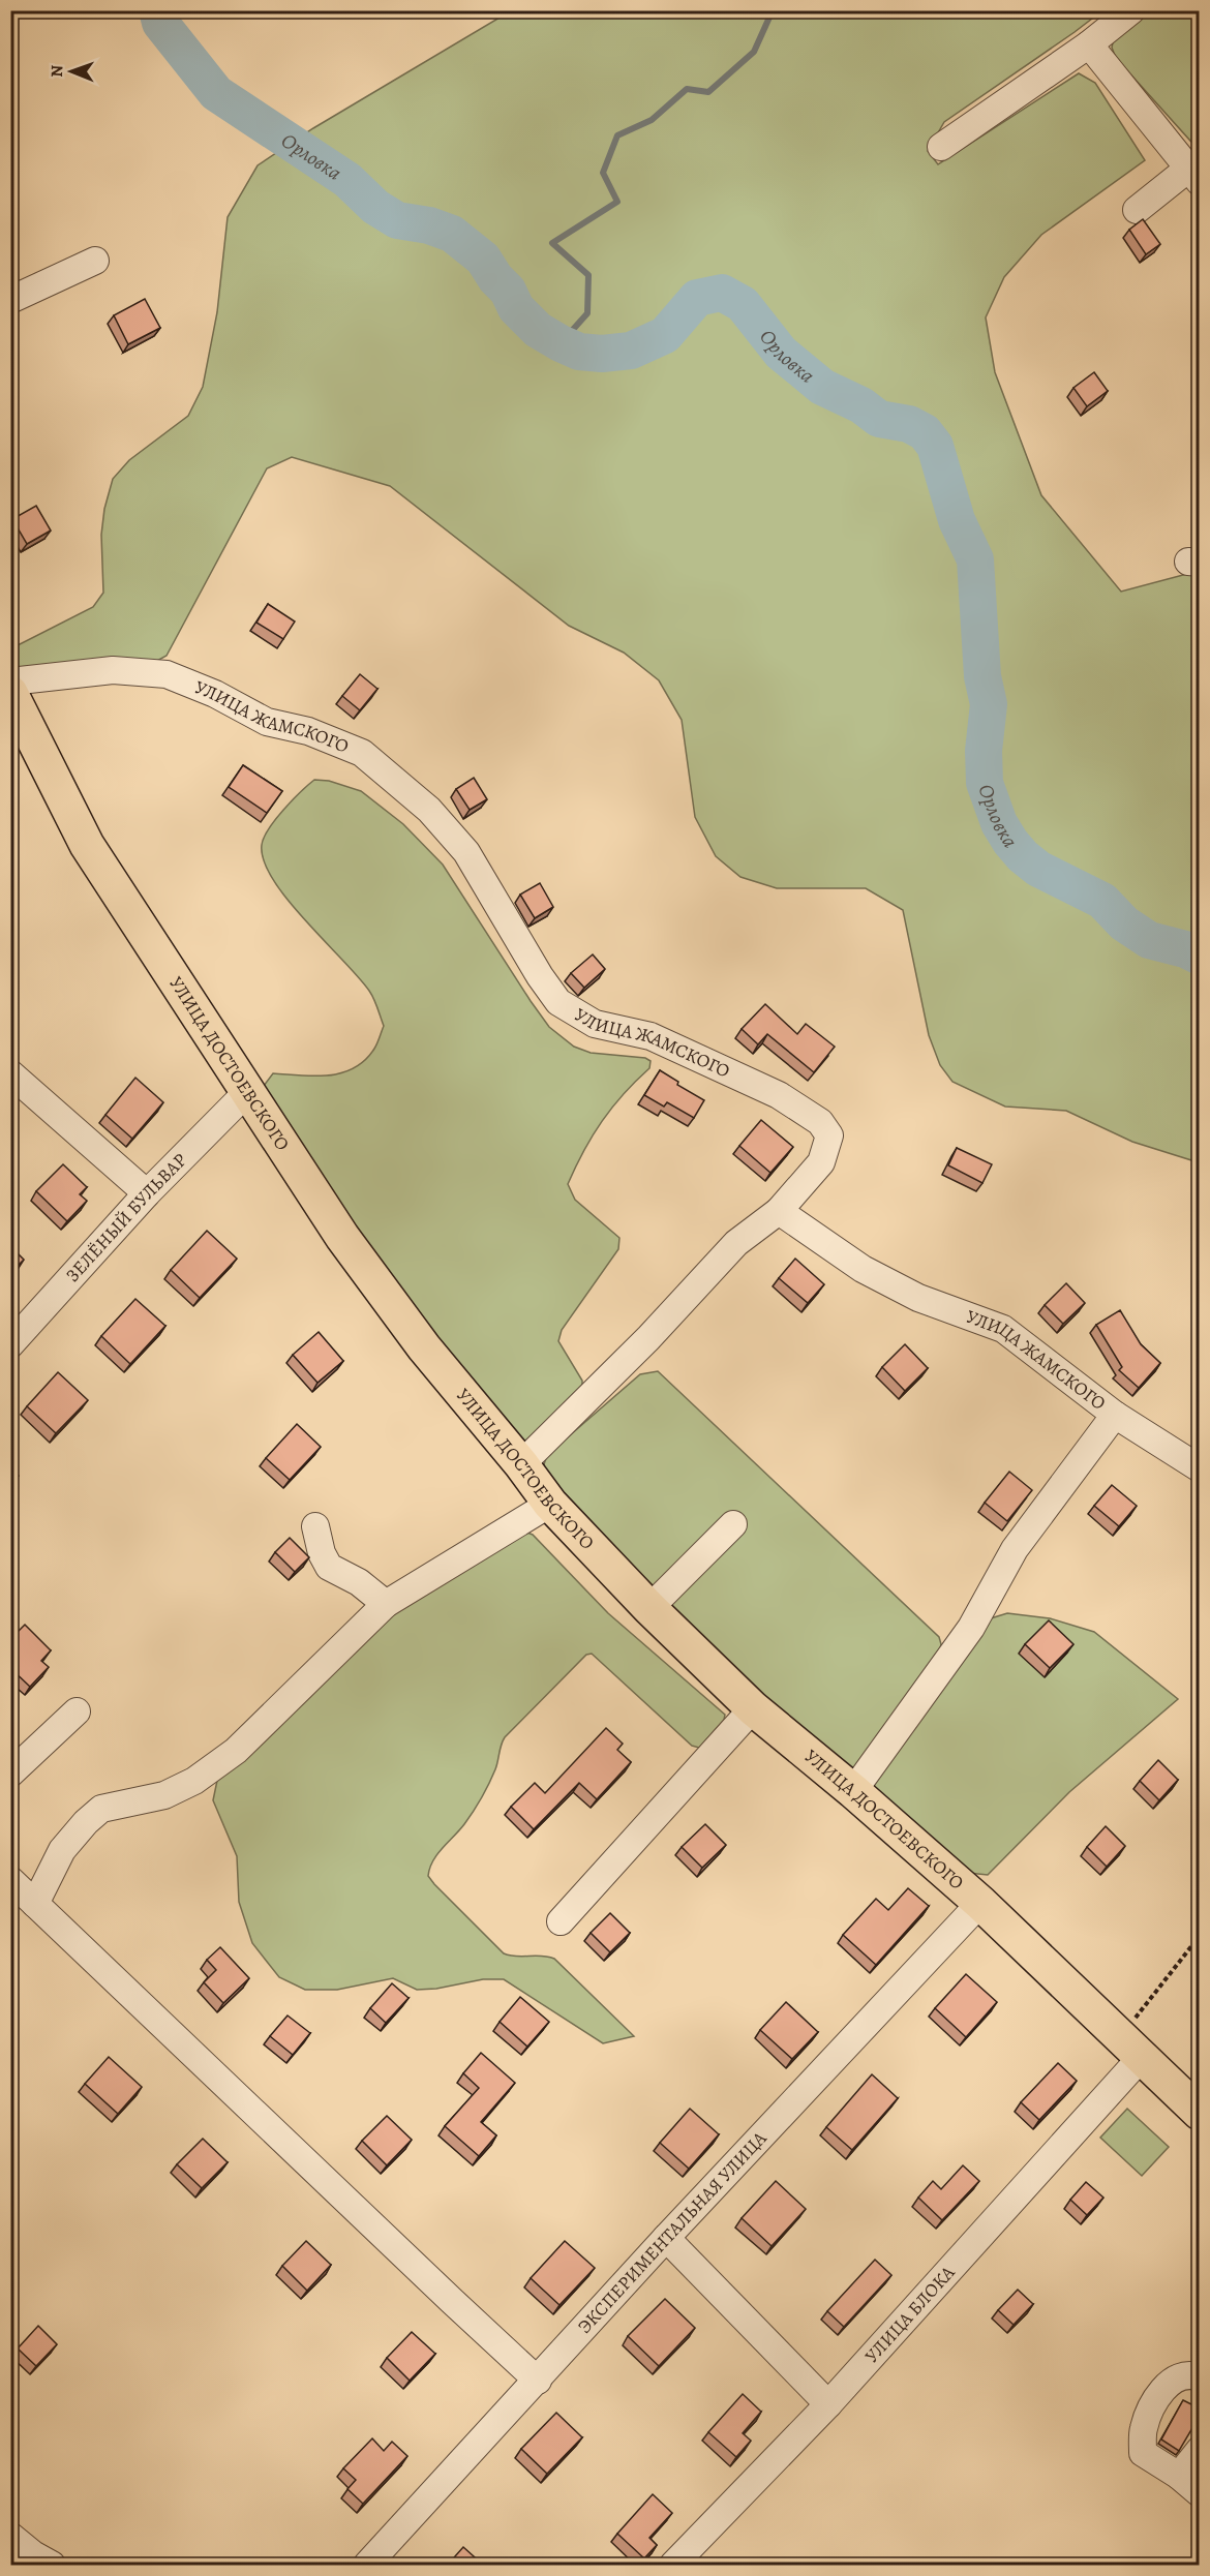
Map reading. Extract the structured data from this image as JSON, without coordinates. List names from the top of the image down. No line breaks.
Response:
{"streets":{"main road":["УЛИЦА ДОСТОЕВСКОГО"],"street":["УЛИЦА ЖАМСКОГО","ЗЕЛЁНЫЙ БУЛЬВАР","ЭКСПЕРИМЕНТАЛЬНАЯ УЛИЦА","УЛИЦА БЛОКА"]},"crossings":[["УЛИЦА ДОСТОЕВСКОГО","ЗЕЛЁНЫЙ БУЛЬВАР"],["УЛИЦА ДОСТОЕВСКОГО","ЭКСПЕРИМЕНТАЛЬНАЯ УЛИЦА"],["УЛИЦА ДОСТОЕВСКОГО","УЛИЦА БЛОКА"]],"water":["Орловка"],"north":"left"}
